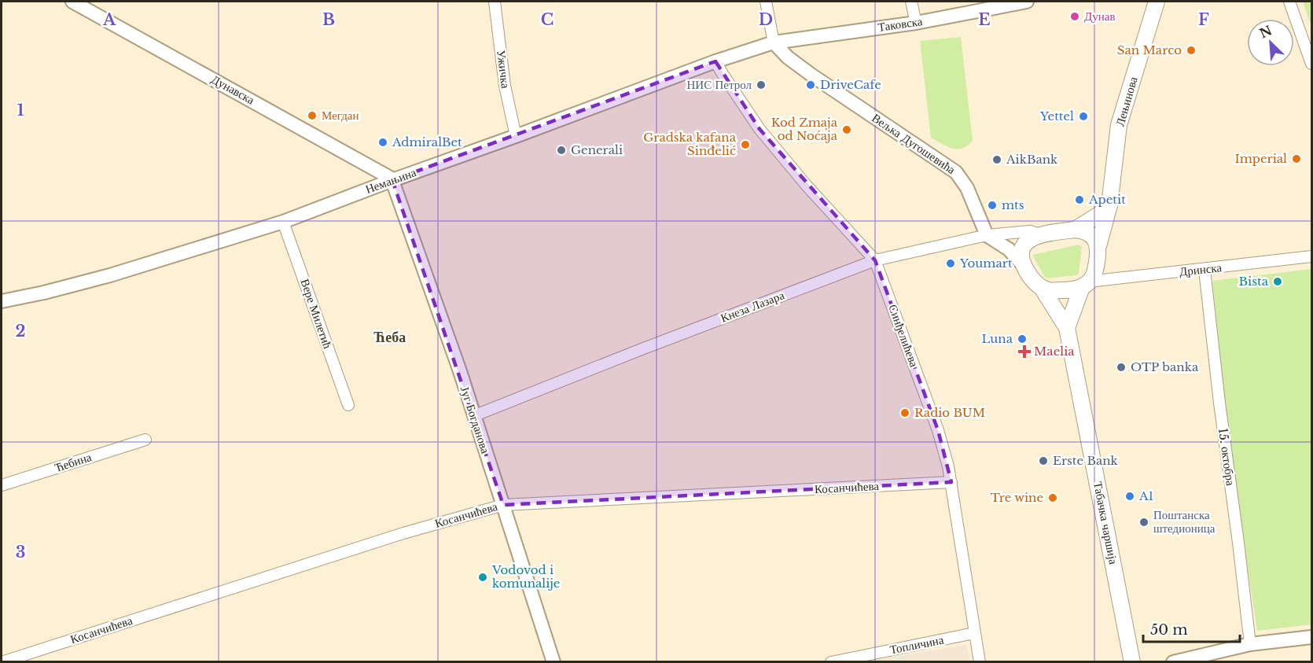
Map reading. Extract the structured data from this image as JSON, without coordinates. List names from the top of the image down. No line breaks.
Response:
{"streets":{"main road":["Лењинова","Табачка чаршија"],"street":["Таковска","Ужичка","Дунавска","Вељка Дугошевића","Немањина","Дринска","Кнеза Лазара","Вере Милетић","Синђелићева","Југ Богданова","15. октобра","Ћебина","Косанчићева","Топличина"]},"crossings":[["Таковска","Вељка Дугошевића"],["Таковска","Немањина"],["Ужичка","Немањина"],["Дунавска","Немањина"],["Дунавска","Југ Богданова"],["Лењинова","Дринска"],["Лењинова","Кнеза Лазара"],["Лењинова","Табачка чаршија"],["Вељка Дугошевића","Немањина"],["Вељка Дугошевића","Кнеза Лазара"],["Немањина","Вере Милетић"],["Немањина","Синђелићева"],["Немањина","Југ Богданова"],["Дринска","Кнеза Лазара"],["Дринска","15. октобра"],["Дринска","Табачка чаршија"],["Кнеза Лазара","Синђелићева"],["Кнеза Лазара","Југ Богданова"],["Кнеза Лазара","Табачка чаршија"],["Синђелићева","Косанчићева"],["Синђелићева","Топличина"],["Југ Богданова","Косанчићева"]],"districts":["Ћеба"],"places":{"other":["Дунав","San Marco","НИС Петрол","DriveCafe","Мегдан","Yettel","Kod Zmaja od Noćaja","AdmiralBet","Gradska kafana Sinđelić","Generali","Imperial","AikBank","Apetit","mts","Youmart","Bista","Luna","OTP banka","Radio BUM","Erste Bank","A1","Tre wine","Поштанска штедионица","Vodovod i komunalije"],"health":["Maelia"]},"scale_bar":"50 m","north":"top left","grid":{"columns":["A","B","C","D","E","F"],"rows":["1","2","3"]}}
